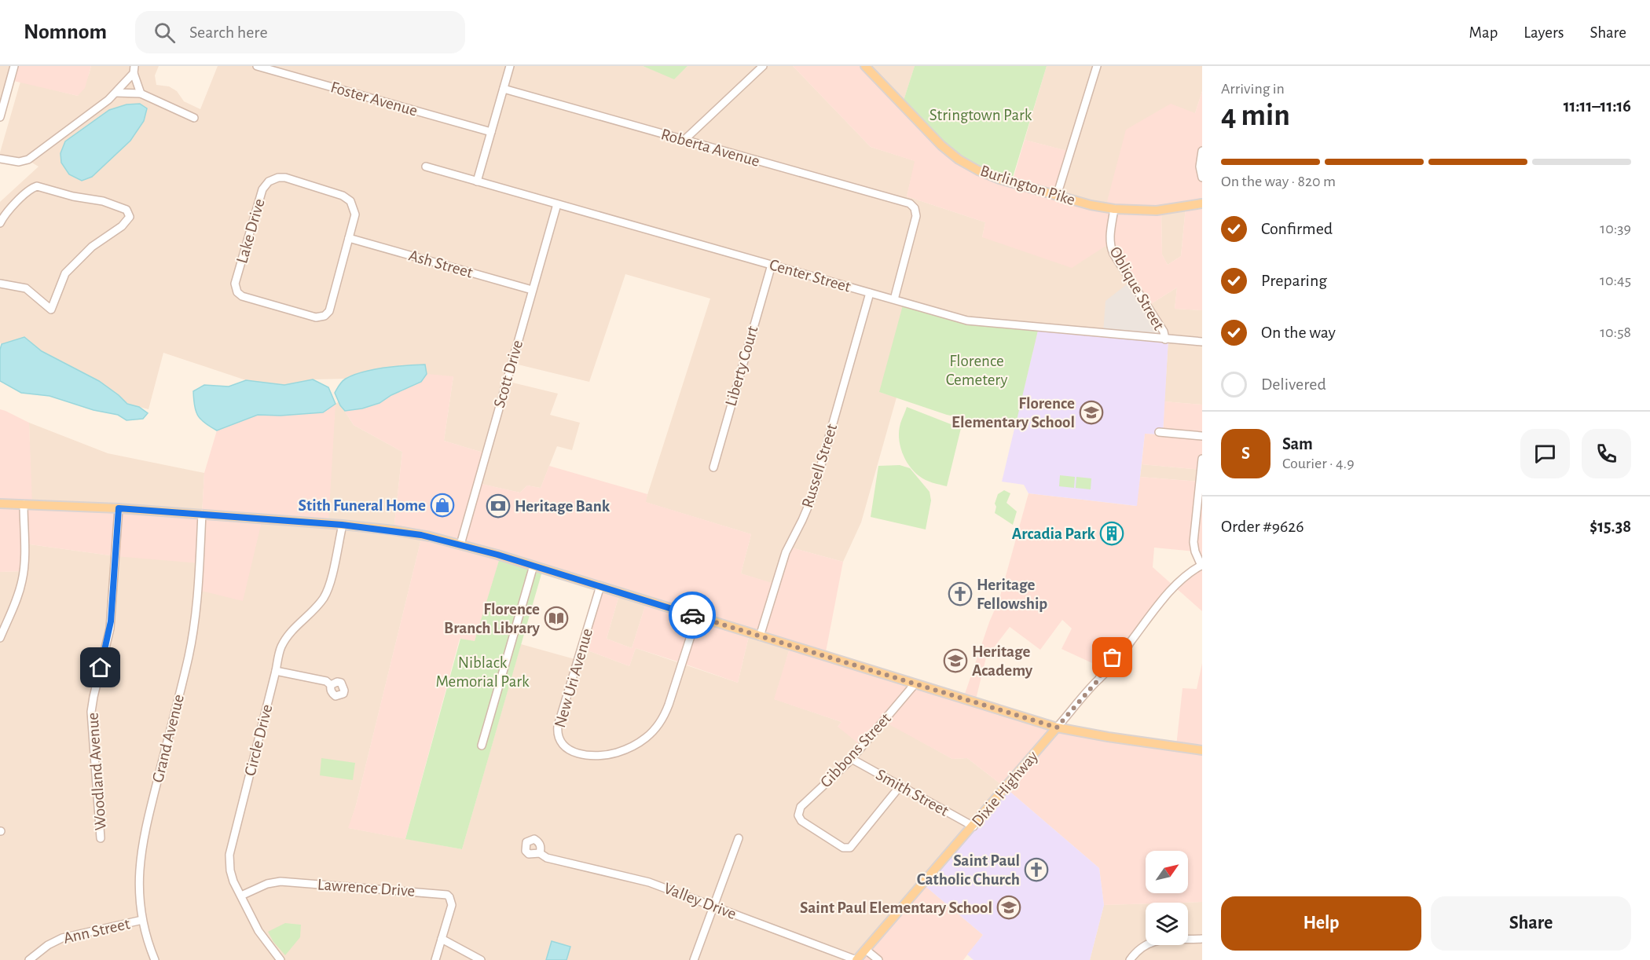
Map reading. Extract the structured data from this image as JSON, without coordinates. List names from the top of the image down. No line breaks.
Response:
{"streets":{"main road":["Burlington Pike","Dixie Highway"],"street":["Foster Avenue","Roberta Avenue","Lake Drive","Ash Street","Center Street","Oblique Street","Liberty Court","Scott Drive","Russell Street","New Uri Avenue","Grand Avenue","Circle Drive","Gibbons Street","Woodland Avenue","Smith Street","Lawrence Drive","Valley Drive","Ann Street"]},"crossings":[["Roberta Avenue","Center Street"],["Burlington Pike","Oblique Street"],["Lake Drive","Ash Street"],["Ash Street","Scott Drive"],["Center Street","Oblique Street"],["Center Street","Liberty Court"],["Center Street","Scott Drive"],["Center Street","Russell Street"],["Grand Avenue","Ann Street"],["Circle Drive","Lawrence Drive"],["Gibbons Street","Smith Street"],["Dixie Highway","Smith Street"],["Dixie Highway","Valley Drive"]],"parks":["Stringtown Park","Florence Cemetery","Niblack Memorial Park"],"places":{"school or university":["Florence Elementary School","Heritage Academy","Saint Paul Elementary School"],"shop":["Stith Funeral Home"],"bank":["Heritage Bank"],"building":["Arcadia Park"],"church":["Heritage Fellowship","Saint Paul Catholic Church"],"library":["Florence Branch Library"]},"north":"top right","page":{"header":"Nomnom","search":"Search here","nav":["Map","Layers","Share"],"heading":["4 min","Arriving in","11:11–11:16"],"panel":["Sam","Courier · 4.9","Order #9626","$15.38"],"bar":"On the way · 820 m","list":[["Confirmed","10:39"],["Preparing","10:45"],["On the way","10:58"],"Delivered"],"round":"S","buttons":["Help","Share"]}}
